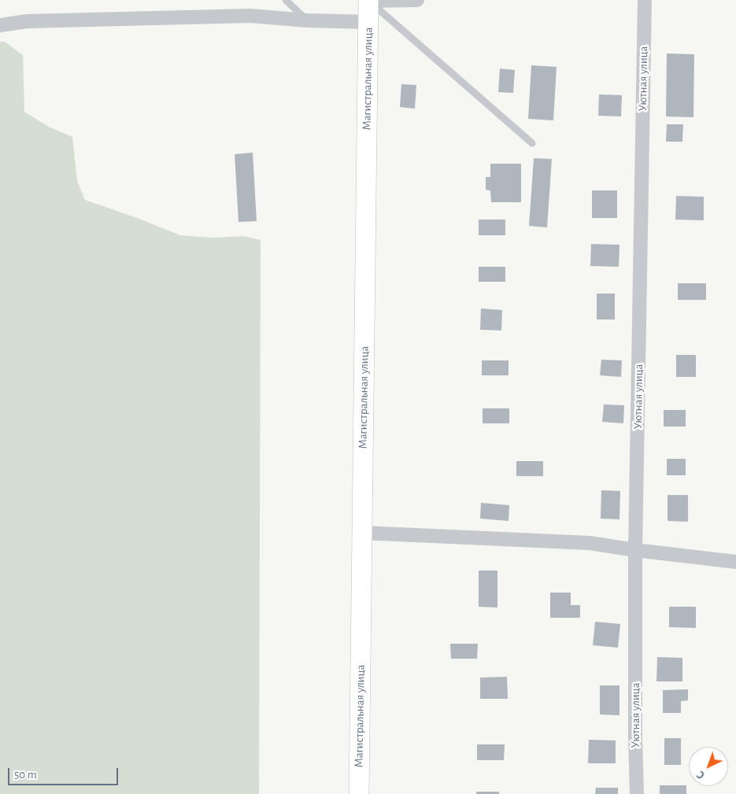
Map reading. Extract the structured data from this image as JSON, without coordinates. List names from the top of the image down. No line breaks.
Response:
{"streets":{"main road":["Магистральная улица"],"street":["Уютная улица"]},"scale_bar":"50 m","north":"bottom left"}
